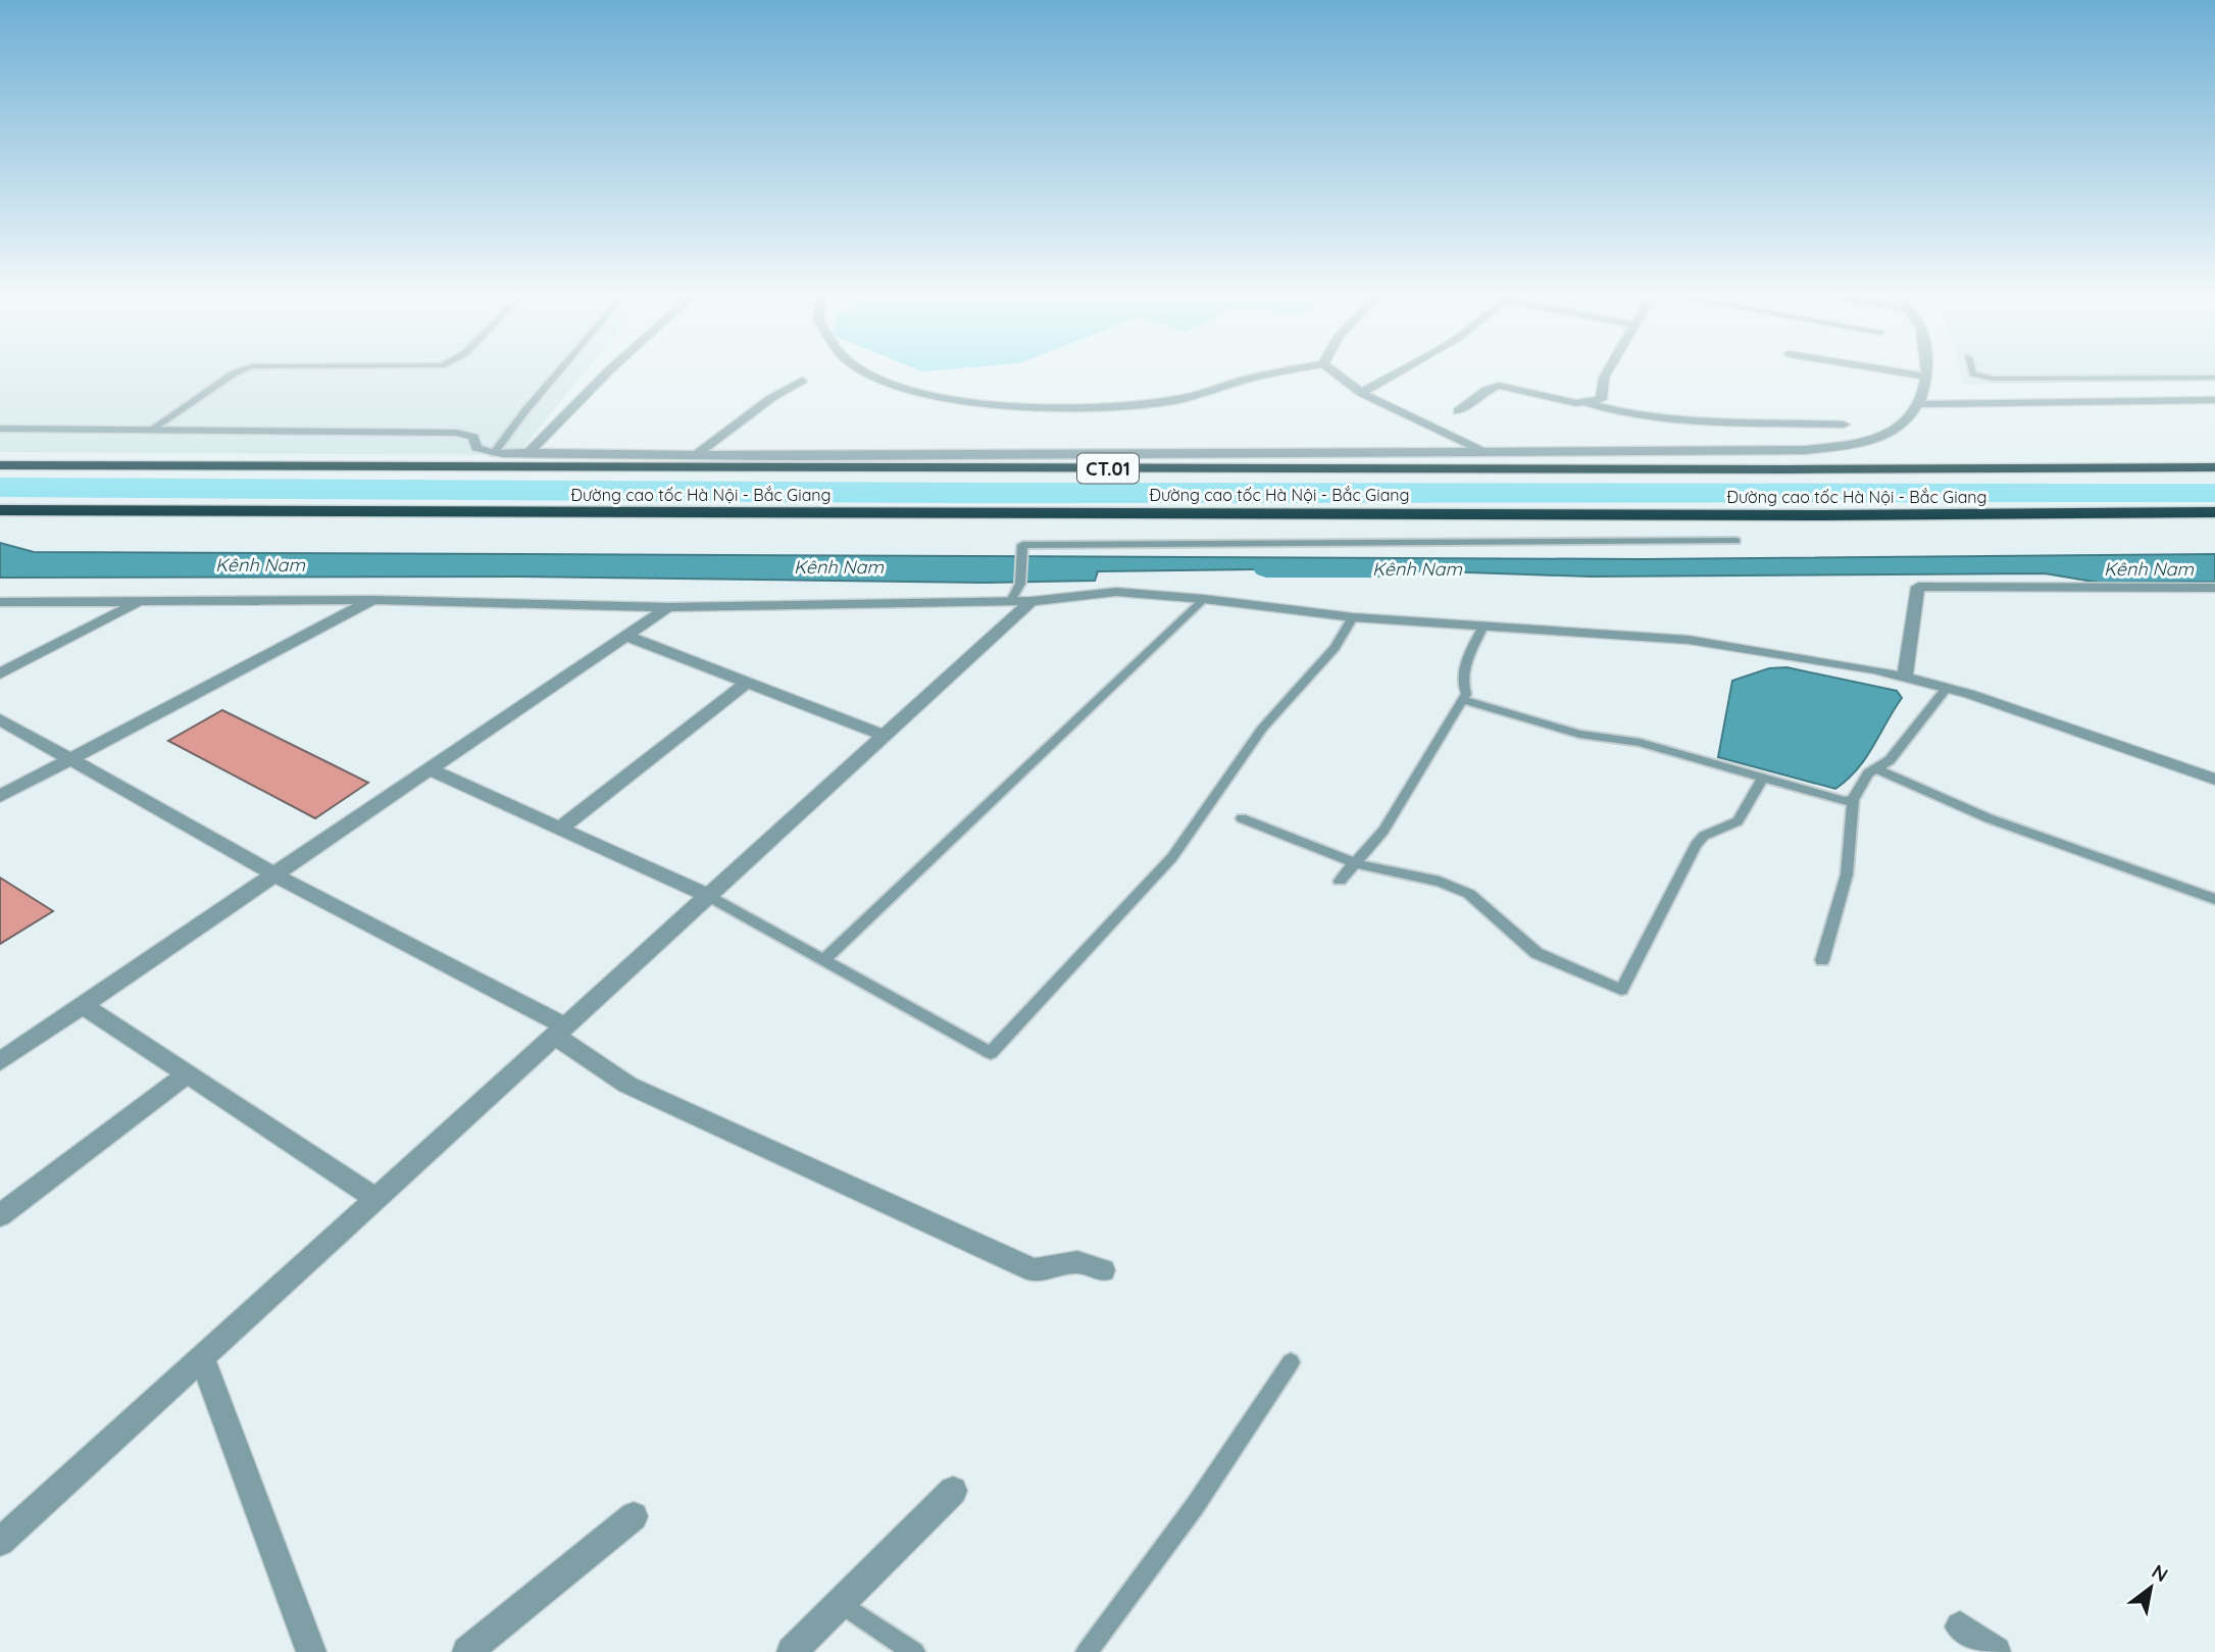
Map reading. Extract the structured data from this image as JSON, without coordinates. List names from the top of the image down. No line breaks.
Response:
{"streets":{"highway":["CT.01","Đường cao tốc Hà Nội - Bắc Giang"]},"water":["Kênh Nam"],"north":"top right"}
